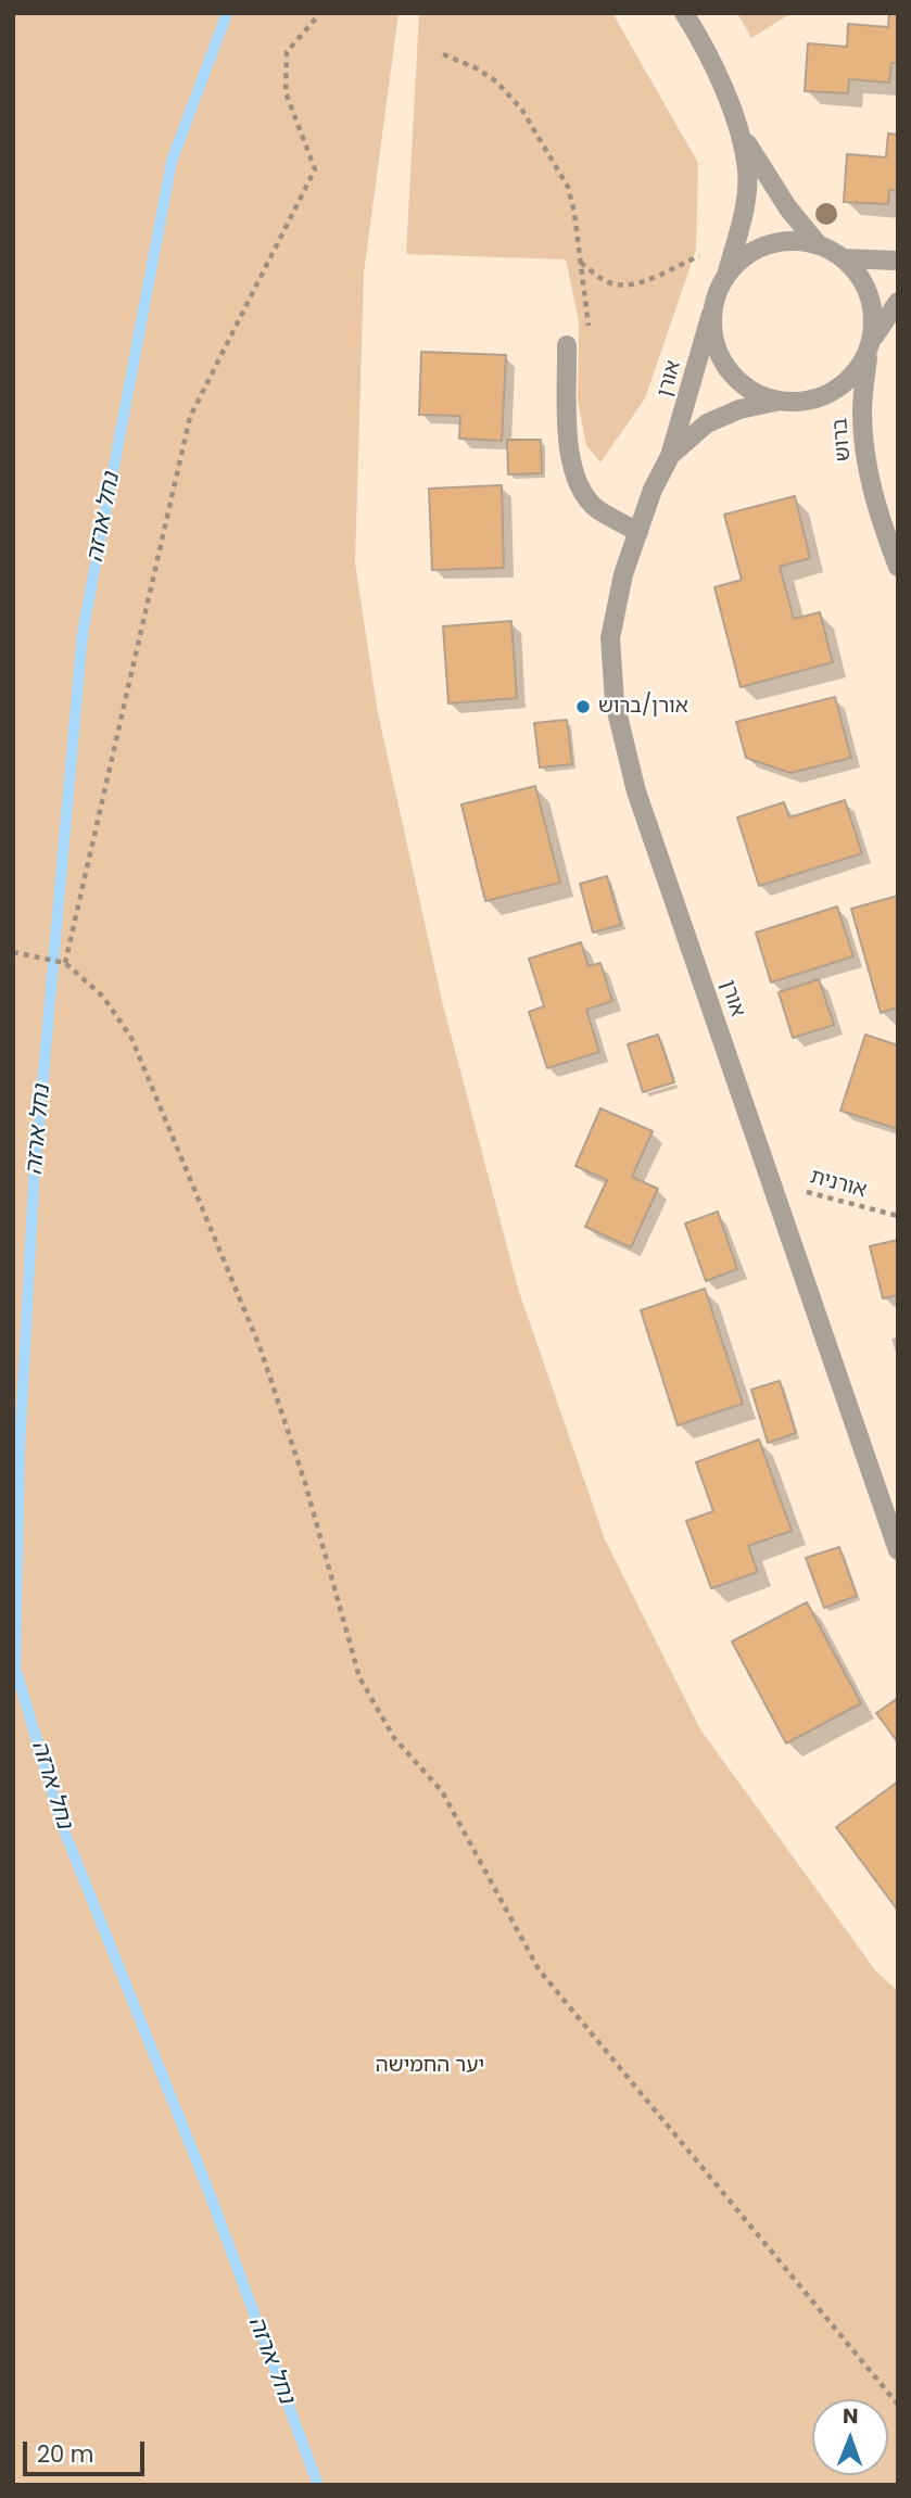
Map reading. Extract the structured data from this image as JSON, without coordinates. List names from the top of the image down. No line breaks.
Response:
{"streets":{"street":["אורן","ברוש"],"path":["אורנית"]},"crossings":[["אורן","ברוש"],["אורן","אורנית"]],"water":["נחל ארזה"],"parks":["יער החמישה"],"places":["אורן/ברוש"],"scale_bar":"20 m","north":"top"}
